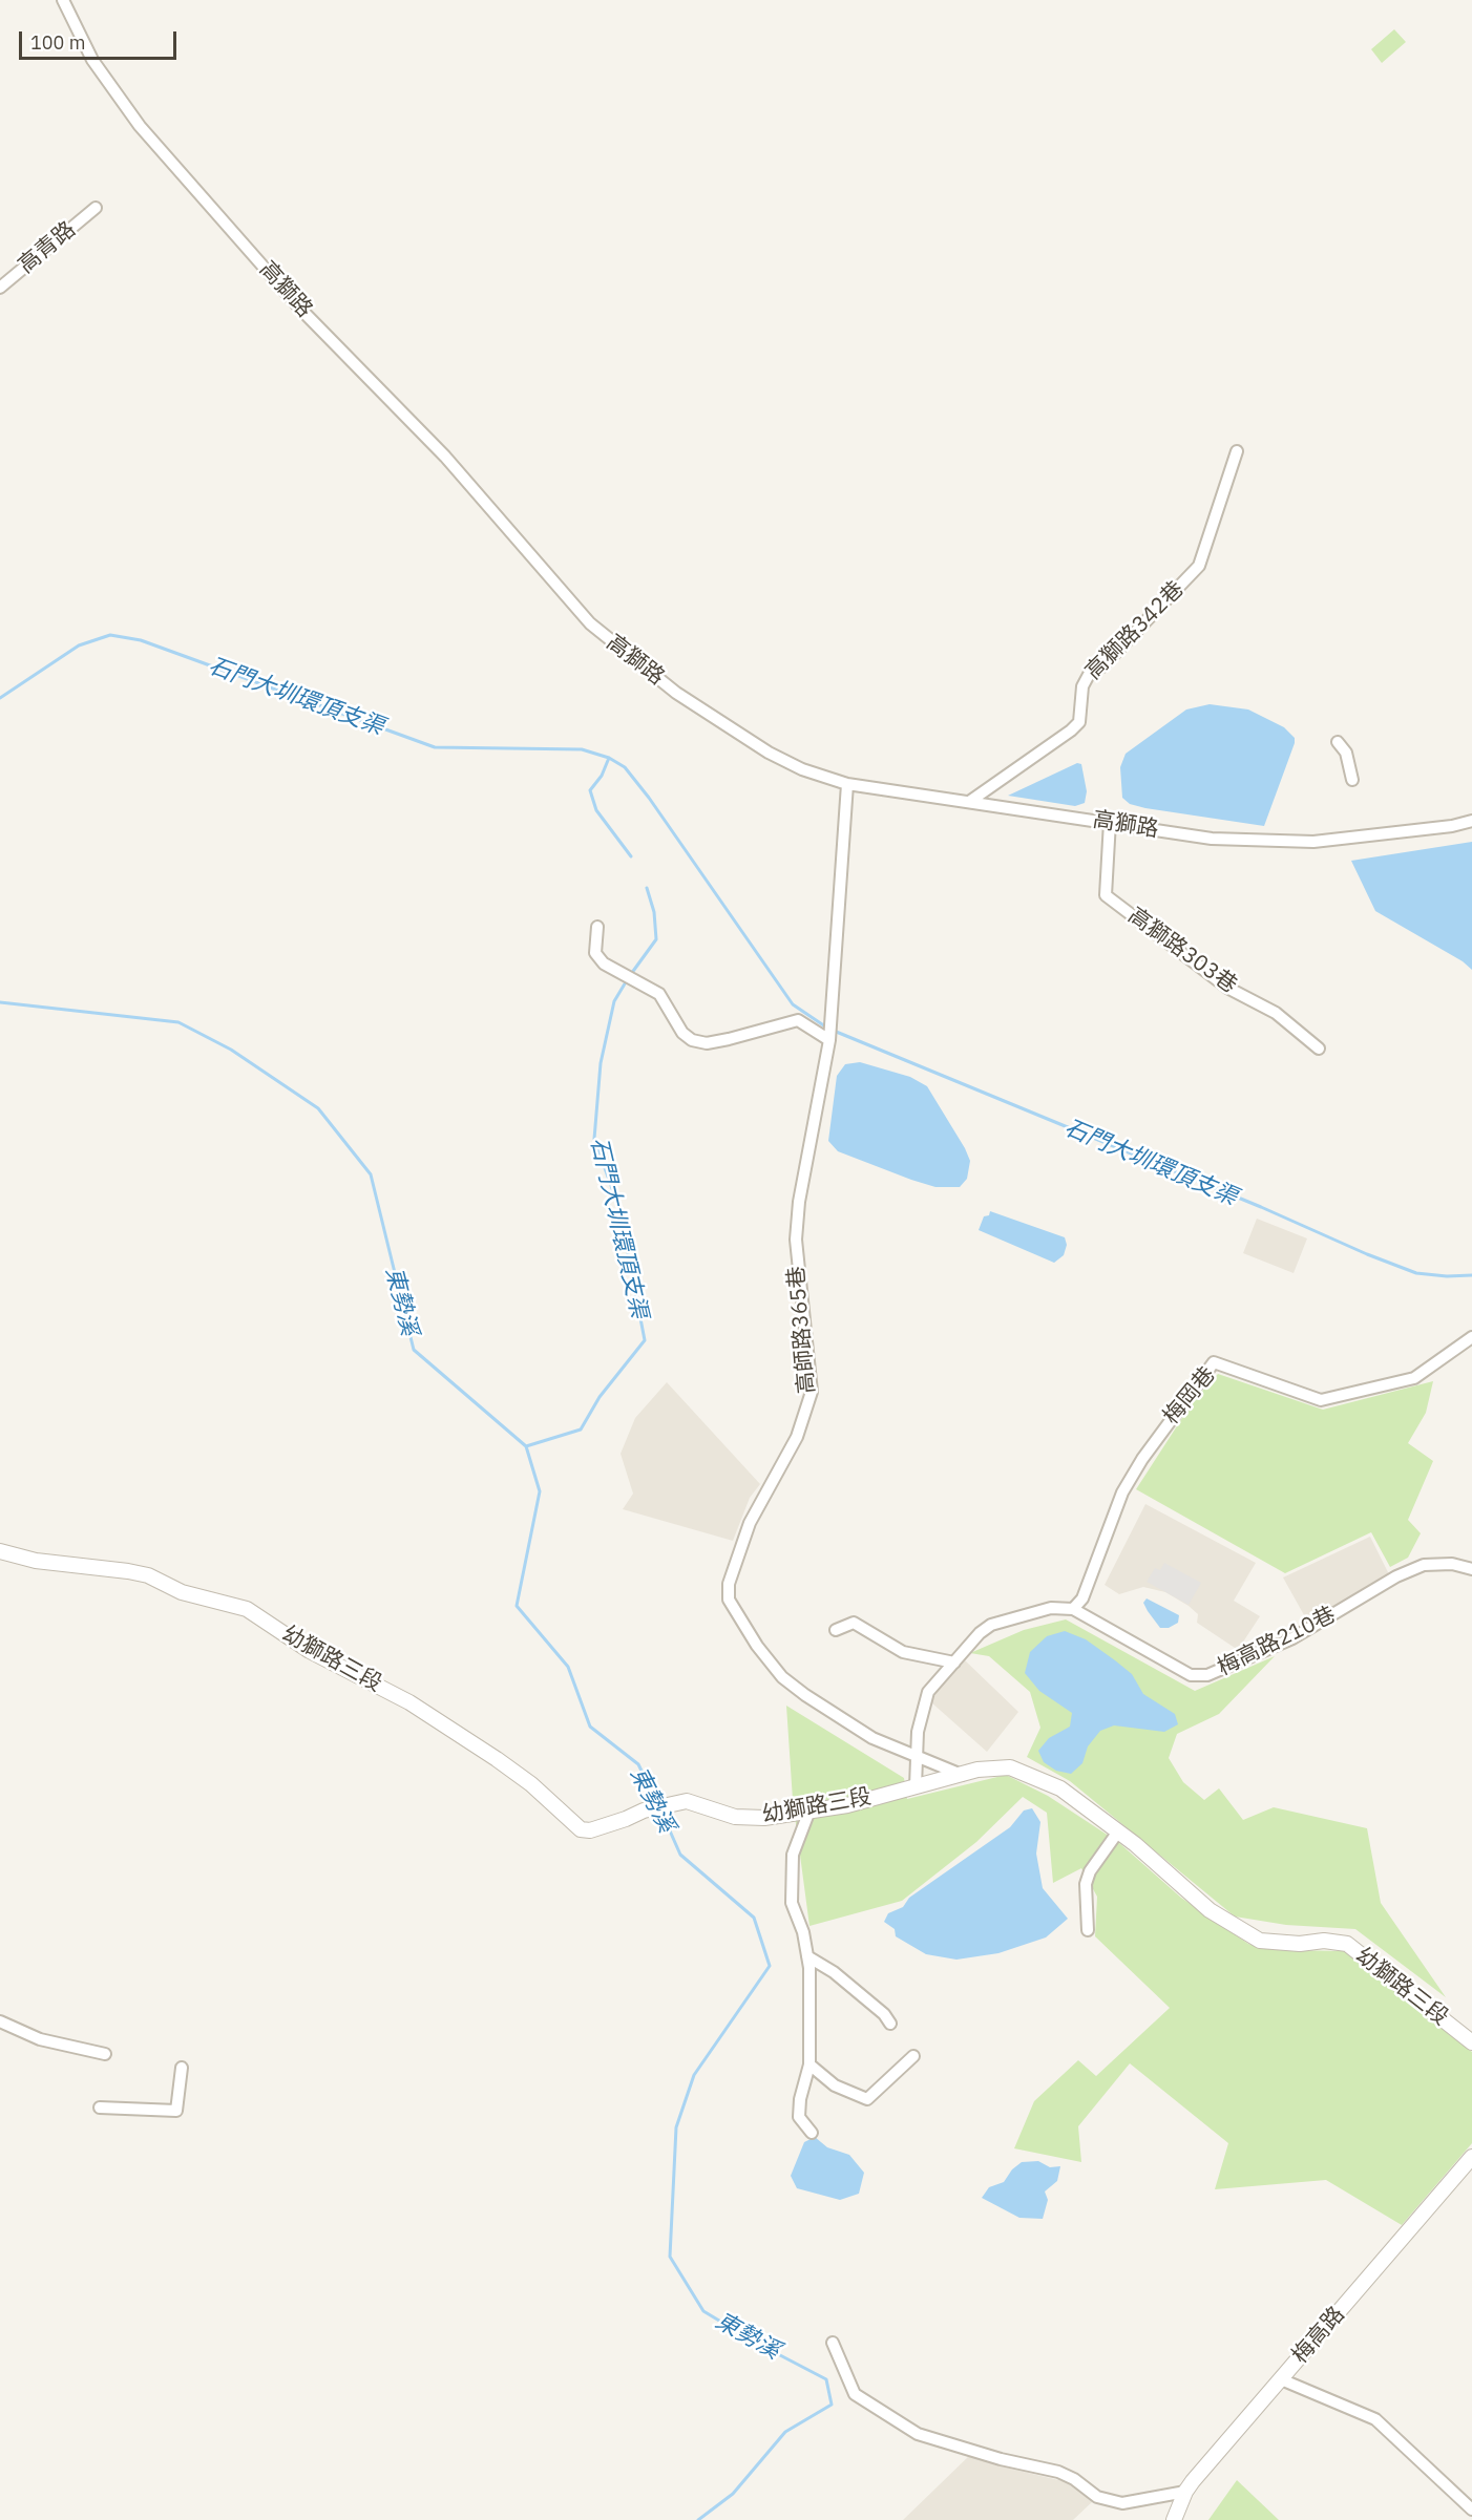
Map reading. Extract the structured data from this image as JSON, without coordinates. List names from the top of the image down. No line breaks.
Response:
{"streets":{"street":["高青路","高獅路","高獅路342巷","高獅路303巷","高師路365巷","梅岡巷","梅高路210巷","幼獅路三段","梅高路"]},"crossings":[["高獅路","高獅路342巷"],["高獅路","高獅路303巷"],["高獅路","高師路365巷"],["高師路365巷","幼獅路三段"],["梅岡巷","梅高路210巷"]],"water":["石門大圳環頂支渠","東勢溪"],"scale_bar":"100 m"}
